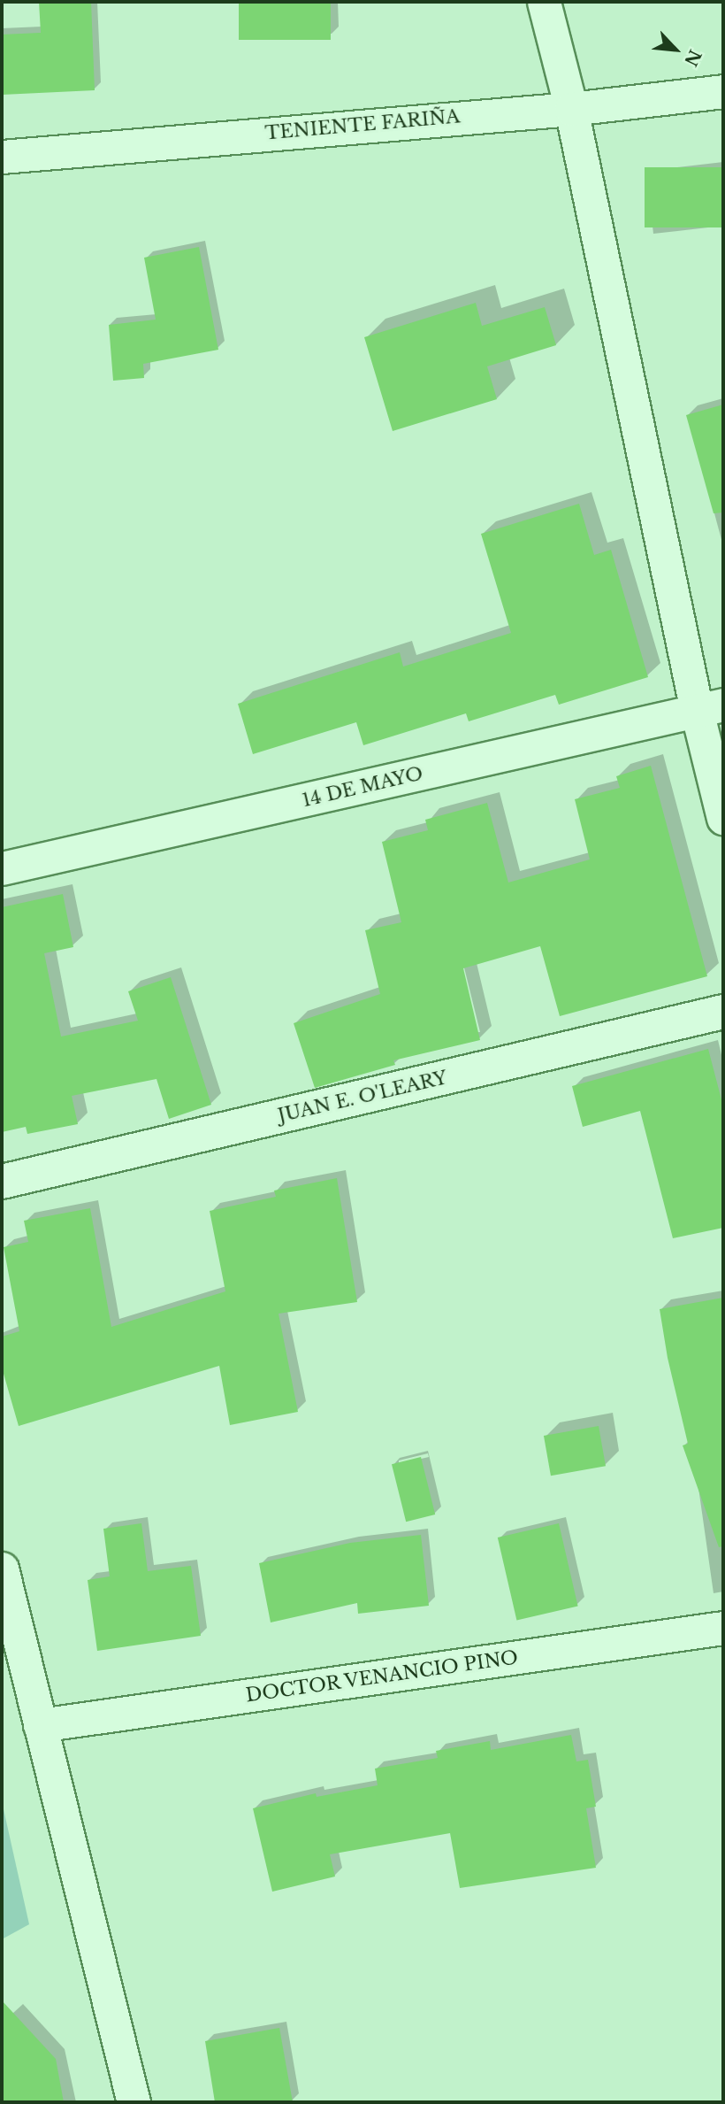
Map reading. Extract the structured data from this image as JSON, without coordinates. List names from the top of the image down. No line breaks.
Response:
{"streets":{"street":["TENIENTE FARIÑA","14 DE MAYO","JUAN E. O'LEARY","DOCTOR VENANCIO PINO"]},"north":"bottom right"}
